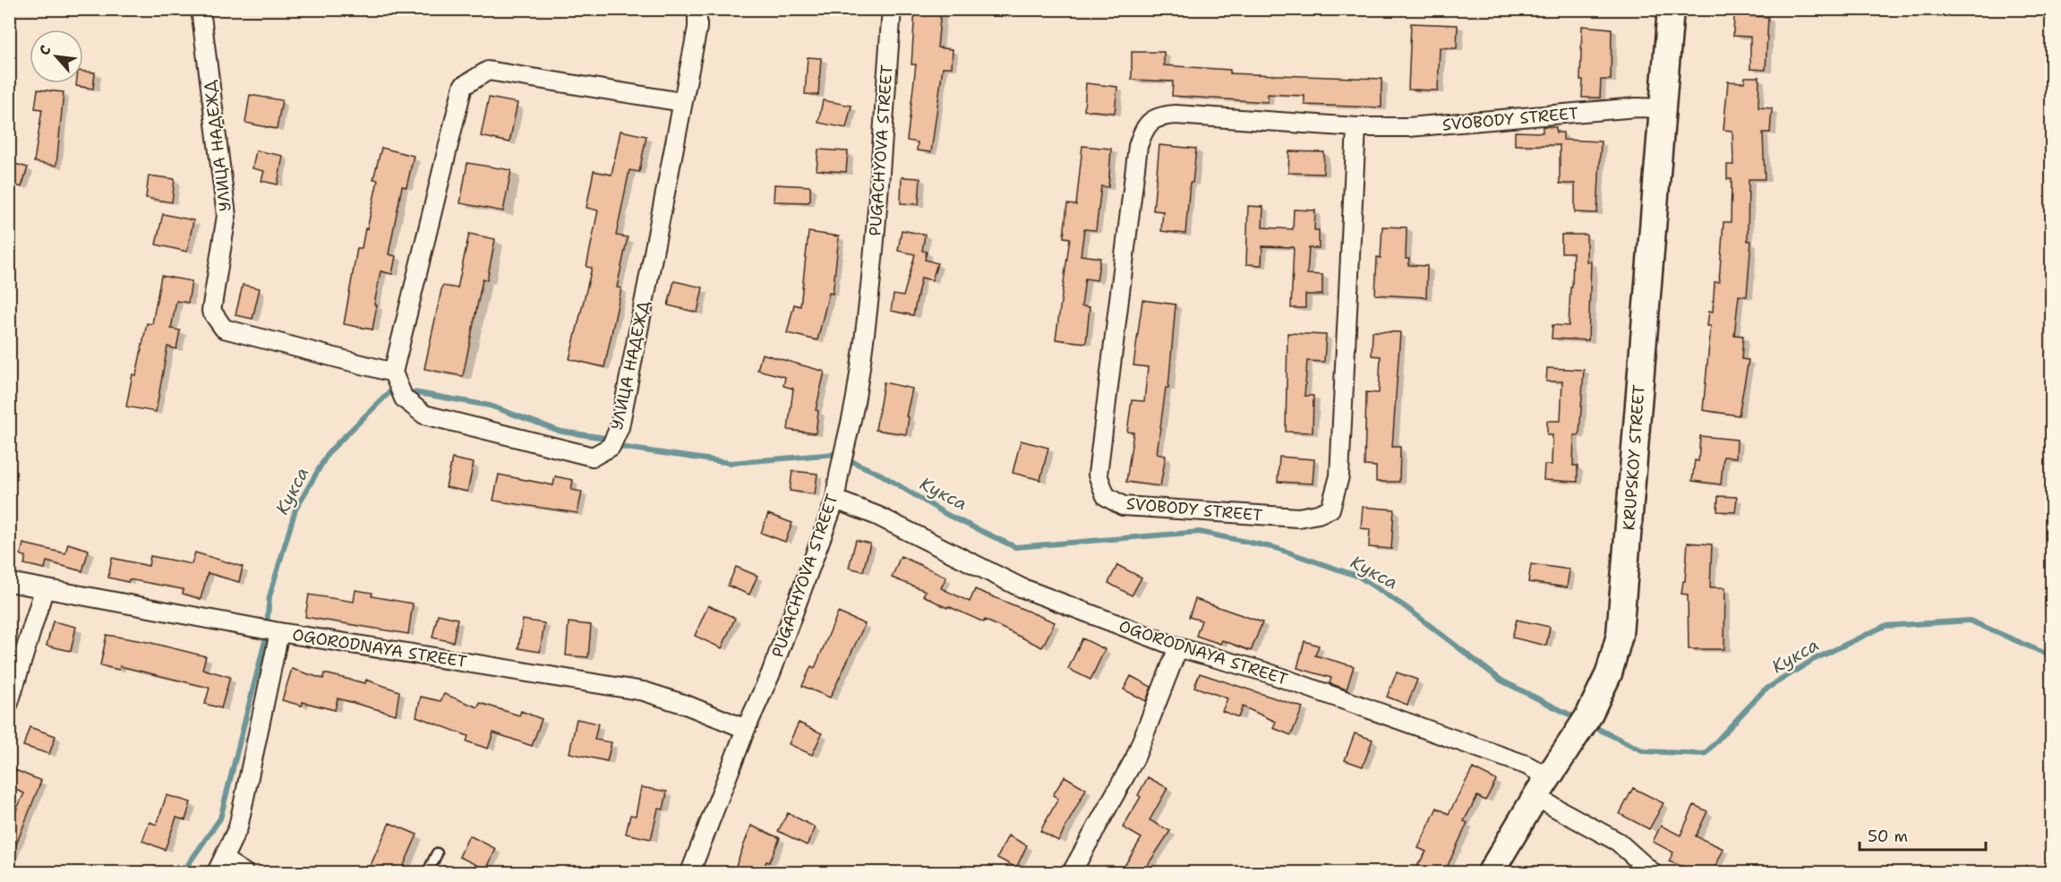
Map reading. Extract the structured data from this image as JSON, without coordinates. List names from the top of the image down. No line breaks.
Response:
{"streets":{"street":["SVOBODY STREET","УЛИЦА НАДЕЖД","PUGACHYOVA STREET","KRUPSKOY STREET","OGORODNAYA STREET"]},"crossings":[["SVOBODY STREET","KRUPSKOY STREET"],["PUGACHYOVA STREET","OGORODNAYA STREET"],["KRUPSKOY STREET","OGORODNAYA STREET"]],"water":["Кукса"],"scale_bar":"50 m","north":"top left"}
